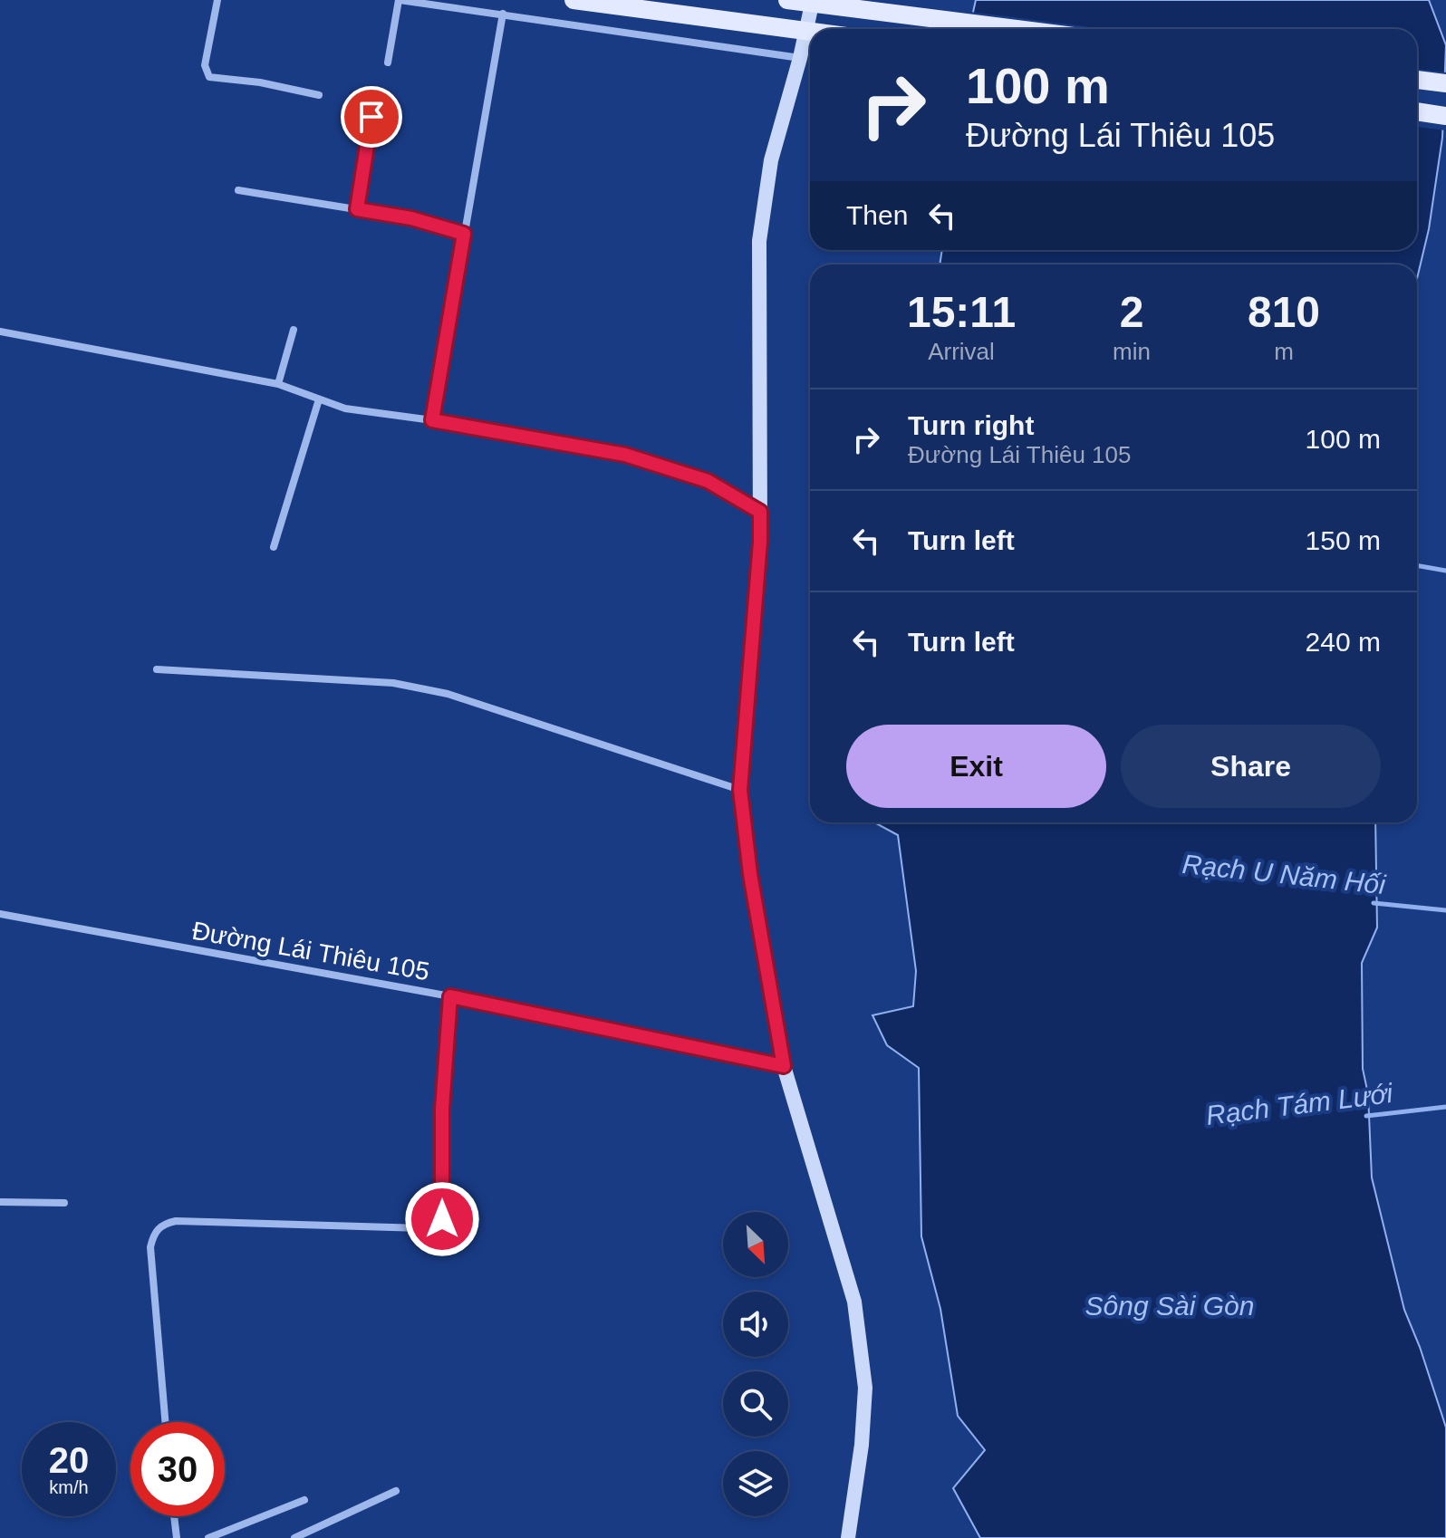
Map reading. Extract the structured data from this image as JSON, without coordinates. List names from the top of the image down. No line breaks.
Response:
{"streets":{"street":["Đường Lái Thiêu 105"]},"water":["Rạch U Năm Hối","Rạch Tám Lưới","Sông Sài Gòn"],"north":"bottom right","page":{"turn":["100 m","Đường Lái Thiêu 105"],"then":"Then","eta":["15:11","Arrival","2","min","810","m"],"list":[{"name":"Turn right","note":"Đường Lái Thiêu 105","value":"100 m"},{"name":"Turn left","value":"150 m"},{"name":"Turn left","value":"240 m"}],"buttons":["Exit","Share"],"speed":"20 km/h","limit":"30"}}
